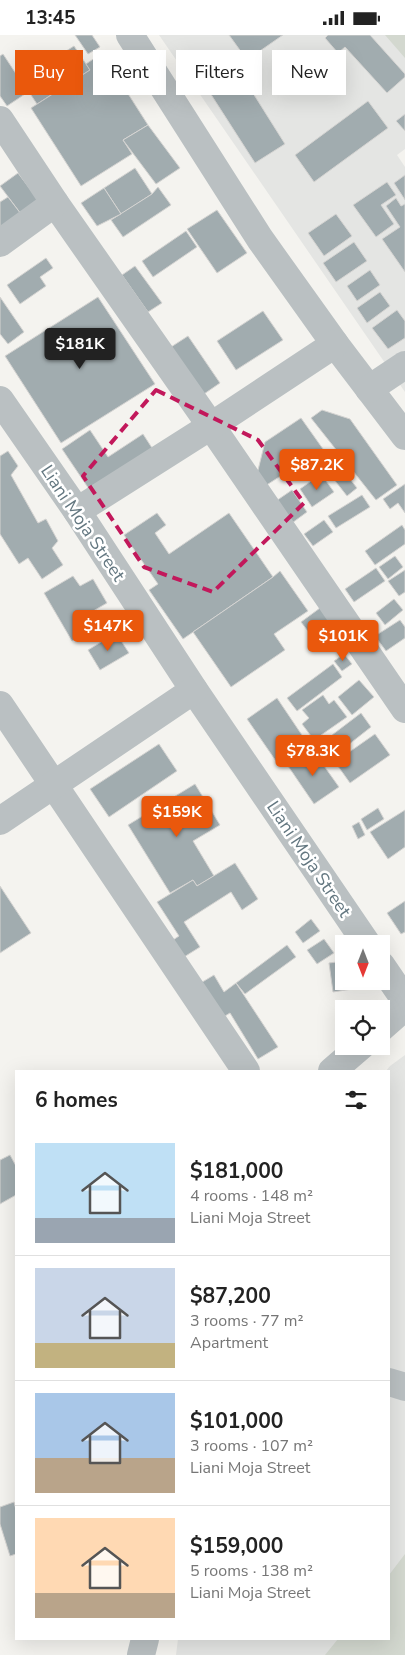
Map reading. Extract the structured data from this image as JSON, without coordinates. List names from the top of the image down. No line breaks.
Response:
{"streets":{"street":["Liani Moja Street"]},"north":"bottom","page":{"status":"13:45","chip":["Buy","Rent","Filters","New"],"price":["$181K","$87.2K","$147K","$101K","$78.3K","$159K"],"heading":"6 homes","list":[{"name":"$181,000","note":"4 rooms · 148 m² · Liani Moja Street"},{"name":"$87,200","note":"3 rooms · 77 m² · Apartment"},{"name":"$101,000","note":"3 rooms · 107 m² · Liani Moja Street"},{"name":"$159,000","note":"5 rooms · 138 m² · Liani Moja Street"}]}}
